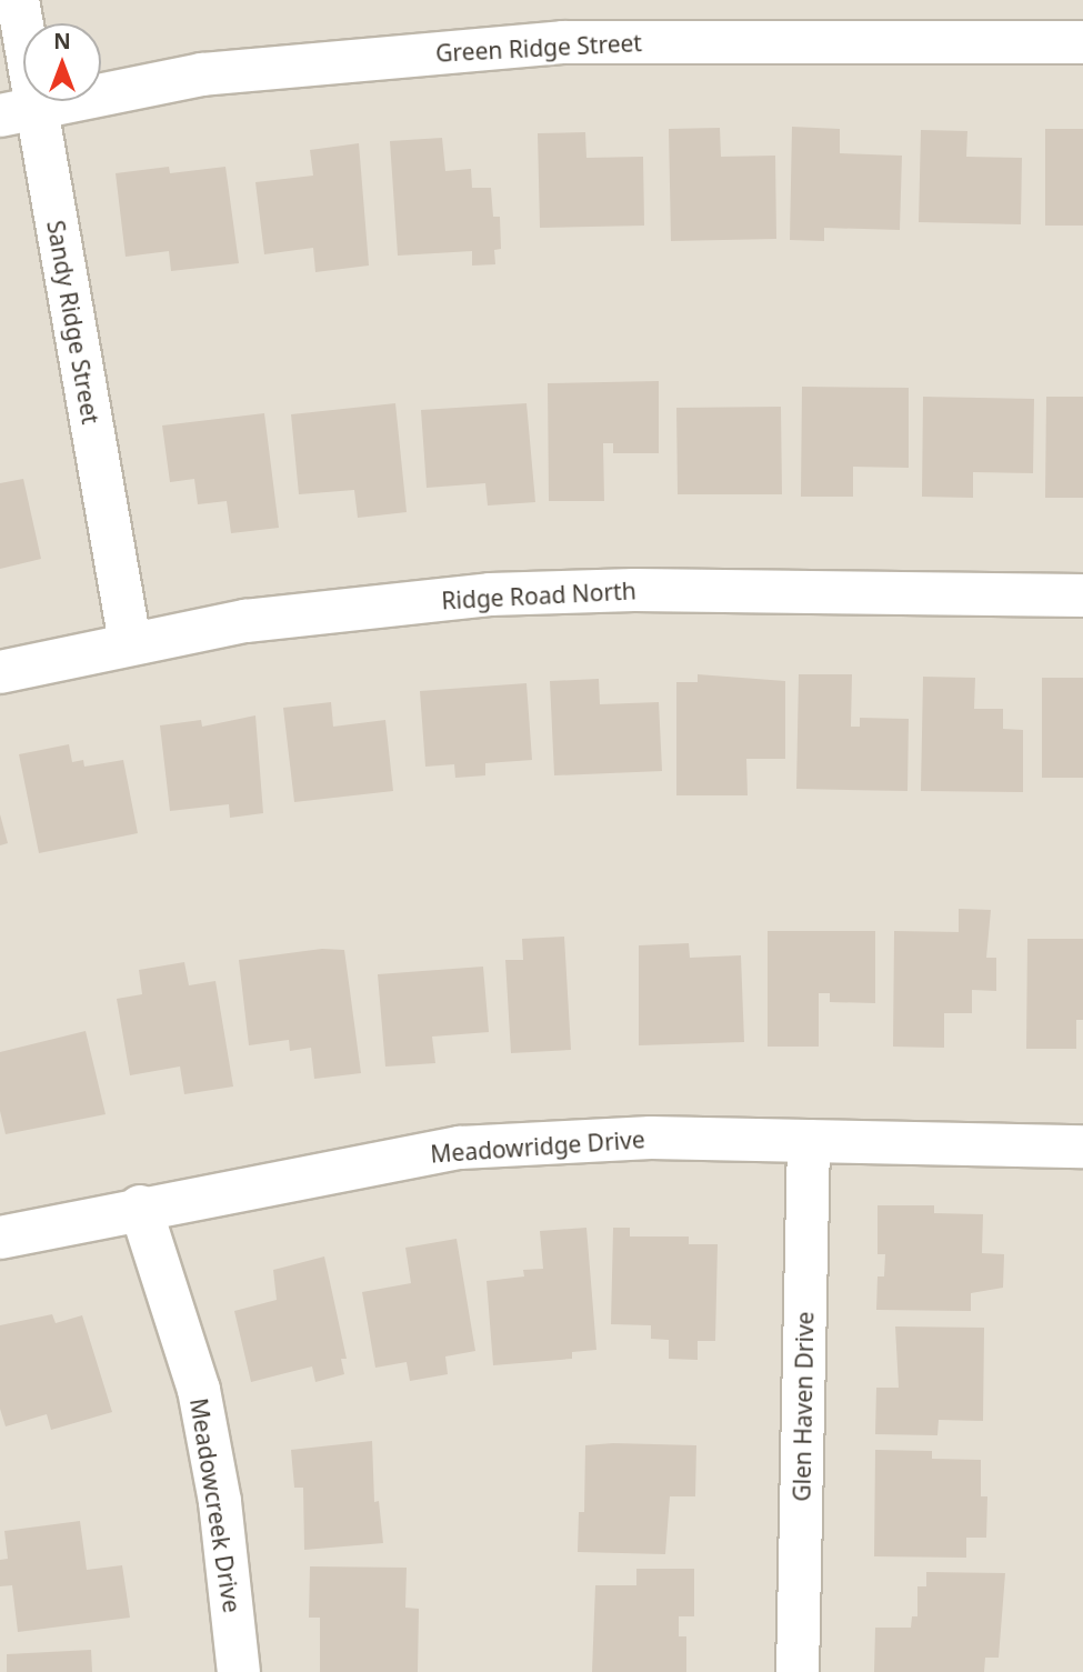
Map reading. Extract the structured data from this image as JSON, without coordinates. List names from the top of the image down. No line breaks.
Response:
{"streets":{"street":["Green Ridge Street","Sandy Ridge Street","Ridge Road North","Meadowridge Drive","Glen Haven Drive","Meadowcreek Drive"]},"crossings":[["Green Ridge Street","Sandy Ridge Street"],["Sandy Ridge Street","Ridge Road North"],["Meadowridge Drive","Glen Haven Drive"],["Meadowridge Drive","Meadowcreek Drive"]],"north":"top"}
